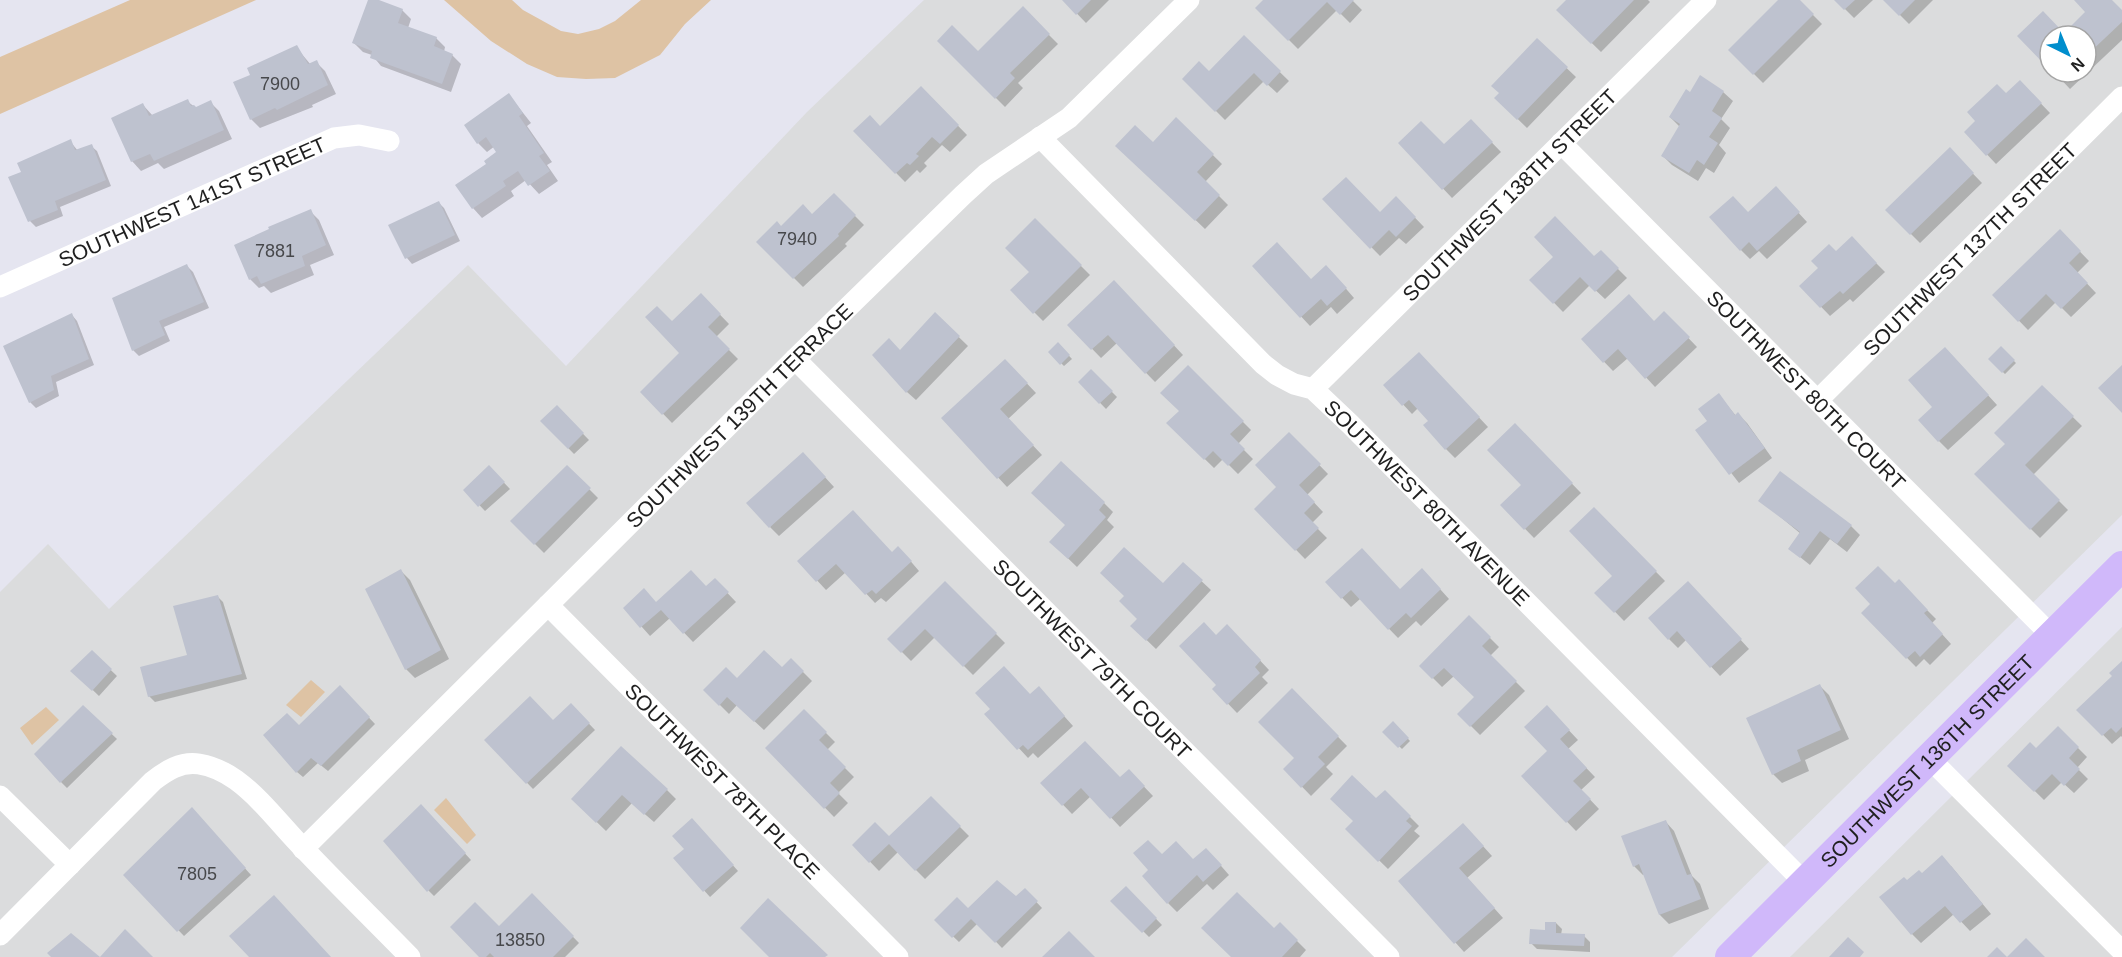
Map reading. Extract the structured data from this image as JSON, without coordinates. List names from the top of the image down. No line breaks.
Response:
{"streets":{"street":["SOUTHWEST 138TH STREET","SOUTHWEST 141ST STREET","SOUTHWEST 137TH STREET","SOUTHWEST 80TH COURT","SOUTHWEST 139TH TERRACE","SOUTHWEST 80TH AVENUE","SOUTHWEST 79TH COURT","SOUTHWEST 136TH STREET","SOUTHWEST 78TH PLACE"]},"crossings":[["SOUTHWEST 138TH STREET","SOUTHWEST 80TH COURT"],["SOUTHWEST 138TH STREET","SOUTHWEST 80TH AVENUE"],["SOUTHWEST 137TH STREET","SOUTHWEST 80TH COURT"],["SOUTHWEST 80TH COURT","SOUTHWEST 136TH STREET"],["SOUTHWEST 139TH TERRACE","SOUTHWEST 80TH AVENUE"],["SOUTHWEST 139TH TERRACE","SOUTHWEST 79TH COURT"],["SOUTHWEST 139TH TERRACE","SOUTHWEST 78TH PLACE"],["SOUTHWEST 80TH AVENUE","SOUTHWEST 136TH STREET"]],"house_numbers":["7900","7940","7881","7805","13850"],"north":"bottom right"}
